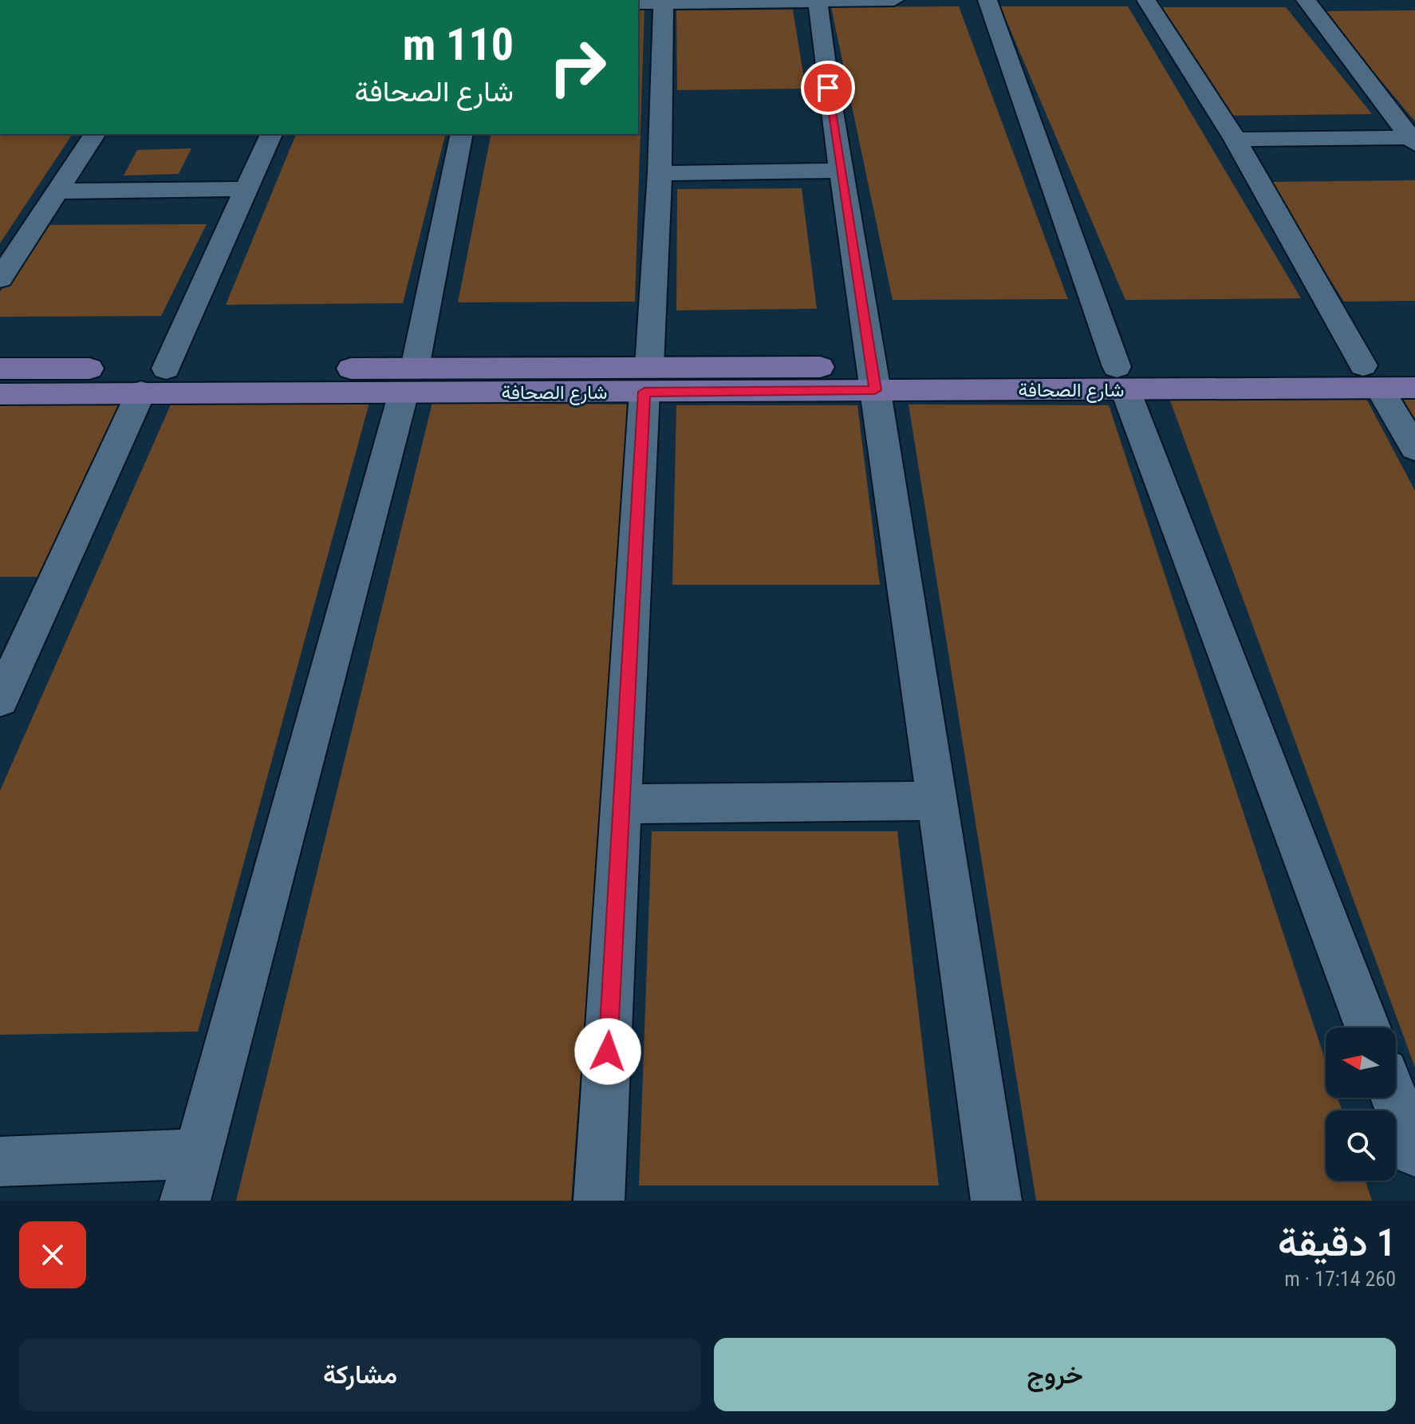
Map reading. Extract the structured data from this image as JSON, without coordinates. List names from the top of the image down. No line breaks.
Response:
{"streets":{"main road":["شارع الصحافة"]},"north":"left","page":{"turn":["110 m","شارع الصحافة"],"heading":["1 دقيقة","260 m · 17:14"],"buttons":["خروج","مشاركة"]}}
